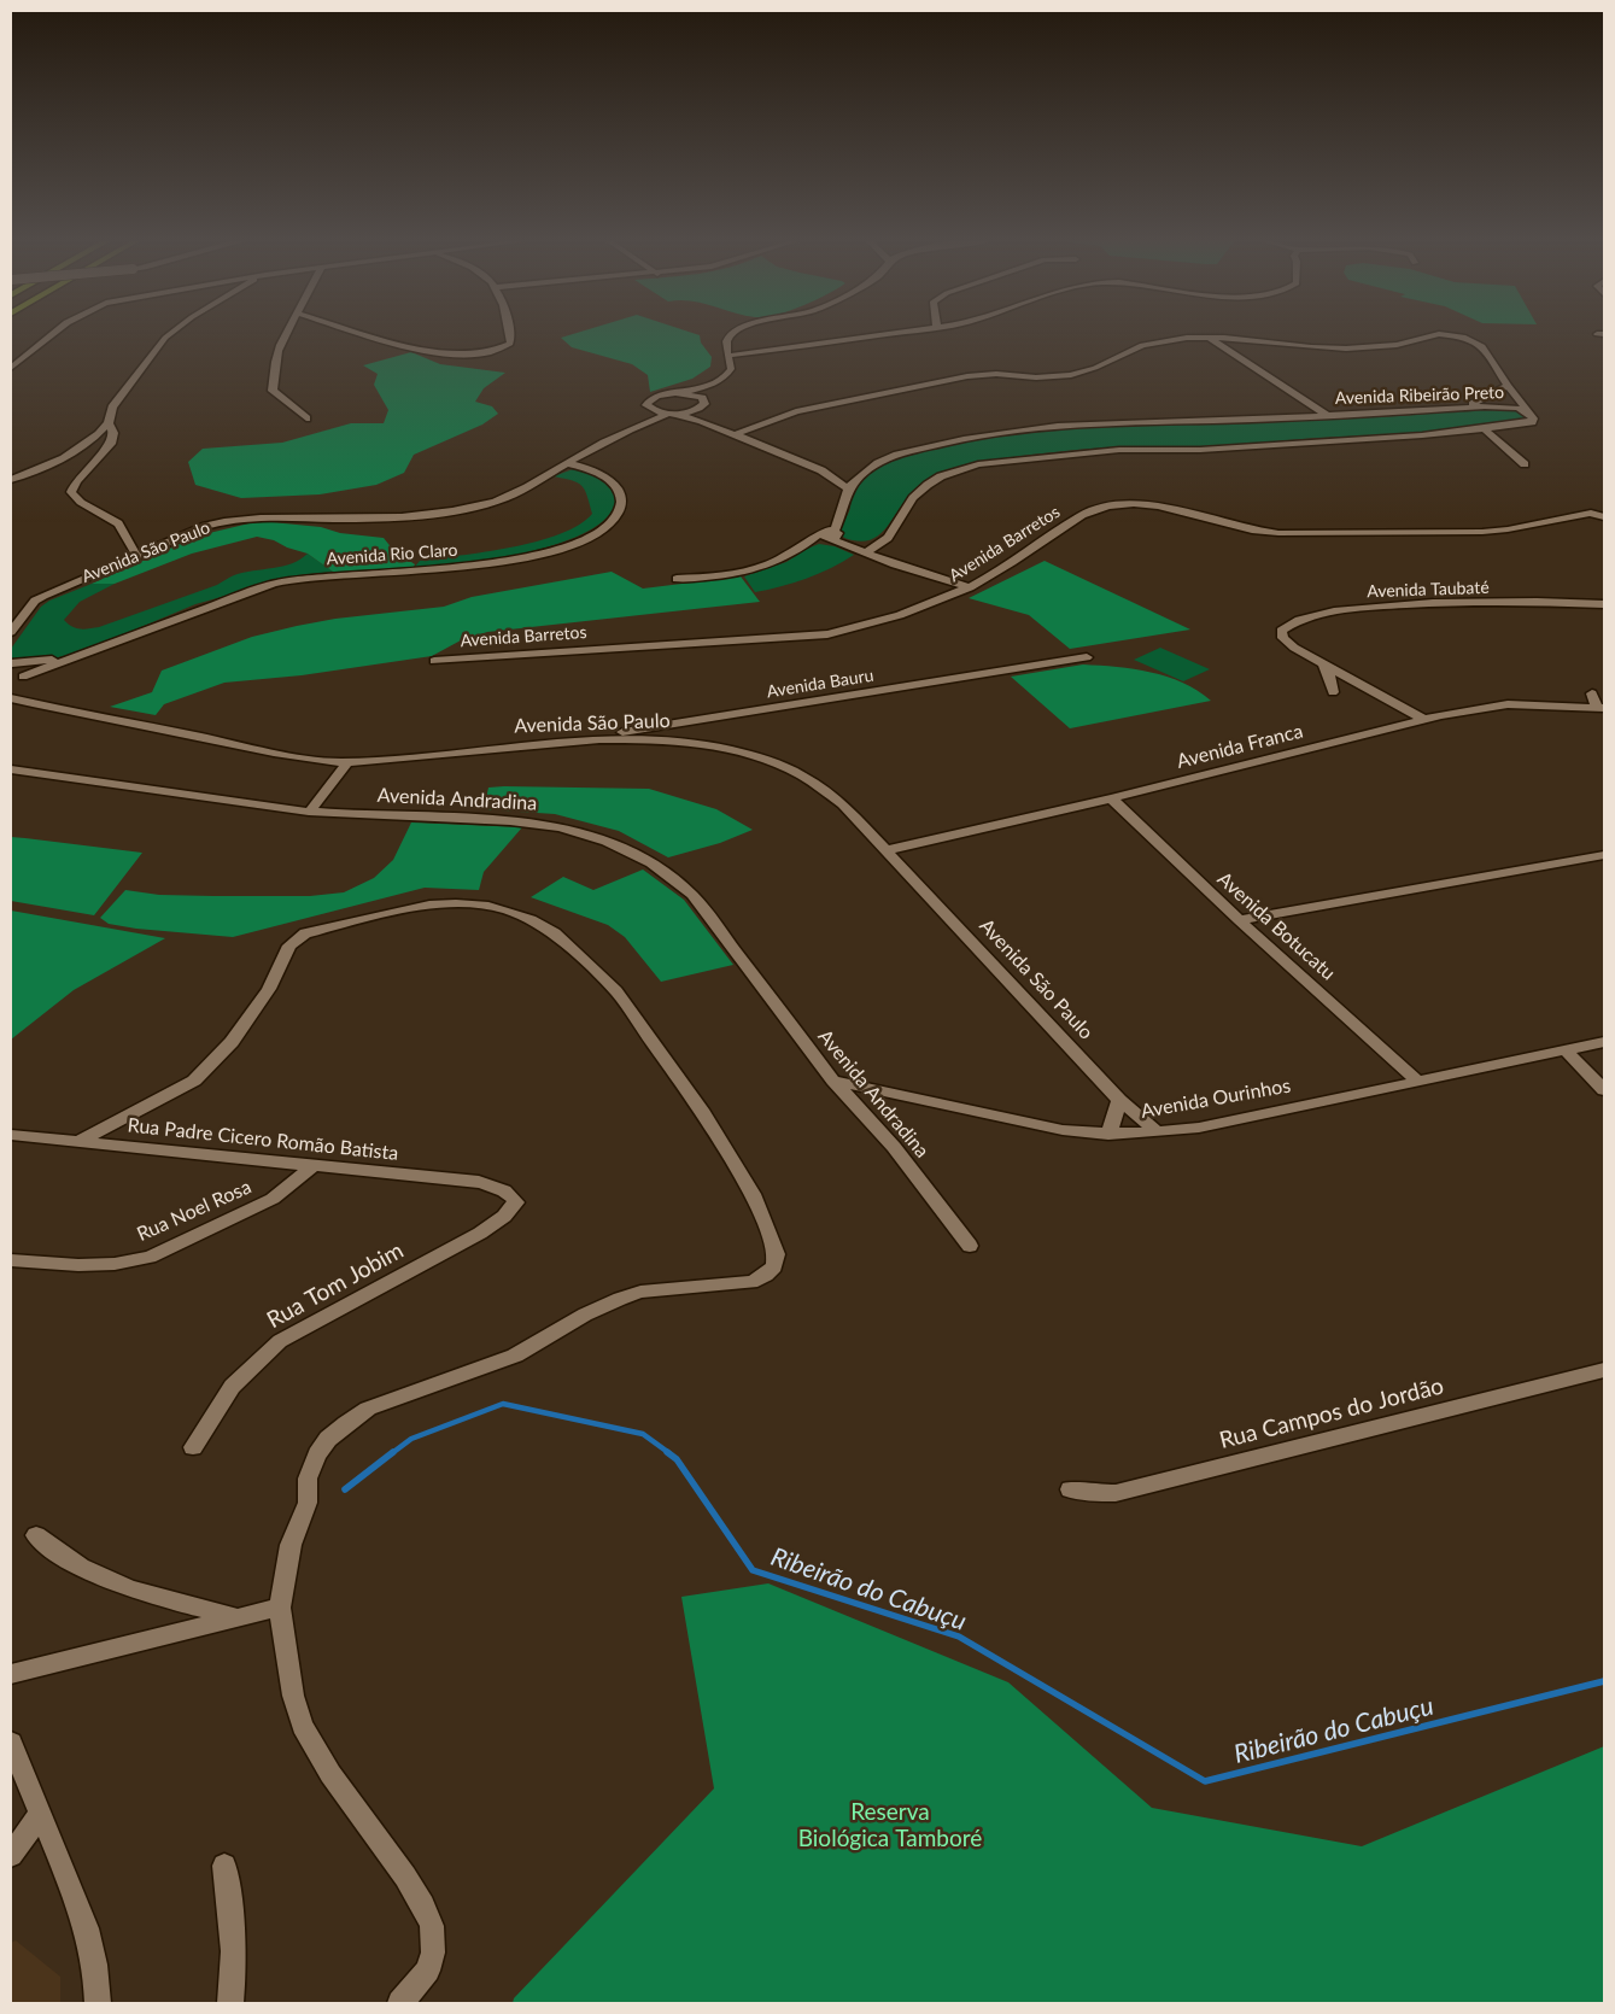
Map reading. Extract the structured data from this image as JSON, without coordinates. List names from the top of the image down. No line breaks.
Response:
{"streets":{"street":["Avenida Ribeirão Preto","Avenida Barretos","Avenida São Paulo","Avenida Rio Claro","Avenida Taubaté","Avenida Bauru","Avenida Franca","Avenida Andradina","Avenida Botucatu","Avenida Ourinhos","Rua Padre Cicero Romão Batista","Rua Noel Rosa","Rua Tom Jobim","Rua Campos do Jordão"]},"crossings":[["Avenida São Paulo","Avenida Rio Claro"],["Avenida São Paulo","Avenida Bauru"],["Avenida São Paulo","Avenida Franca"],["Avenida São Paulo","Avenida Ourinhos"],["Avenida Taubaté","Avenida Franca"],["Avenida Franca","Avenida Botucatu"],["Avenida Andradina","Avenida Ourinhos"],["Avenida Botucatu","Avenida Ourinhos"],["Rua Padre Cicero Romão Batista","Rua Noel Rosa"],["Rua Padre Cicero Romão Batista","Rua Tom Jobim"]],"water":["Ribeirão do Cabuçu"],"parks":["Reserva Biológica Tamboré"]}
